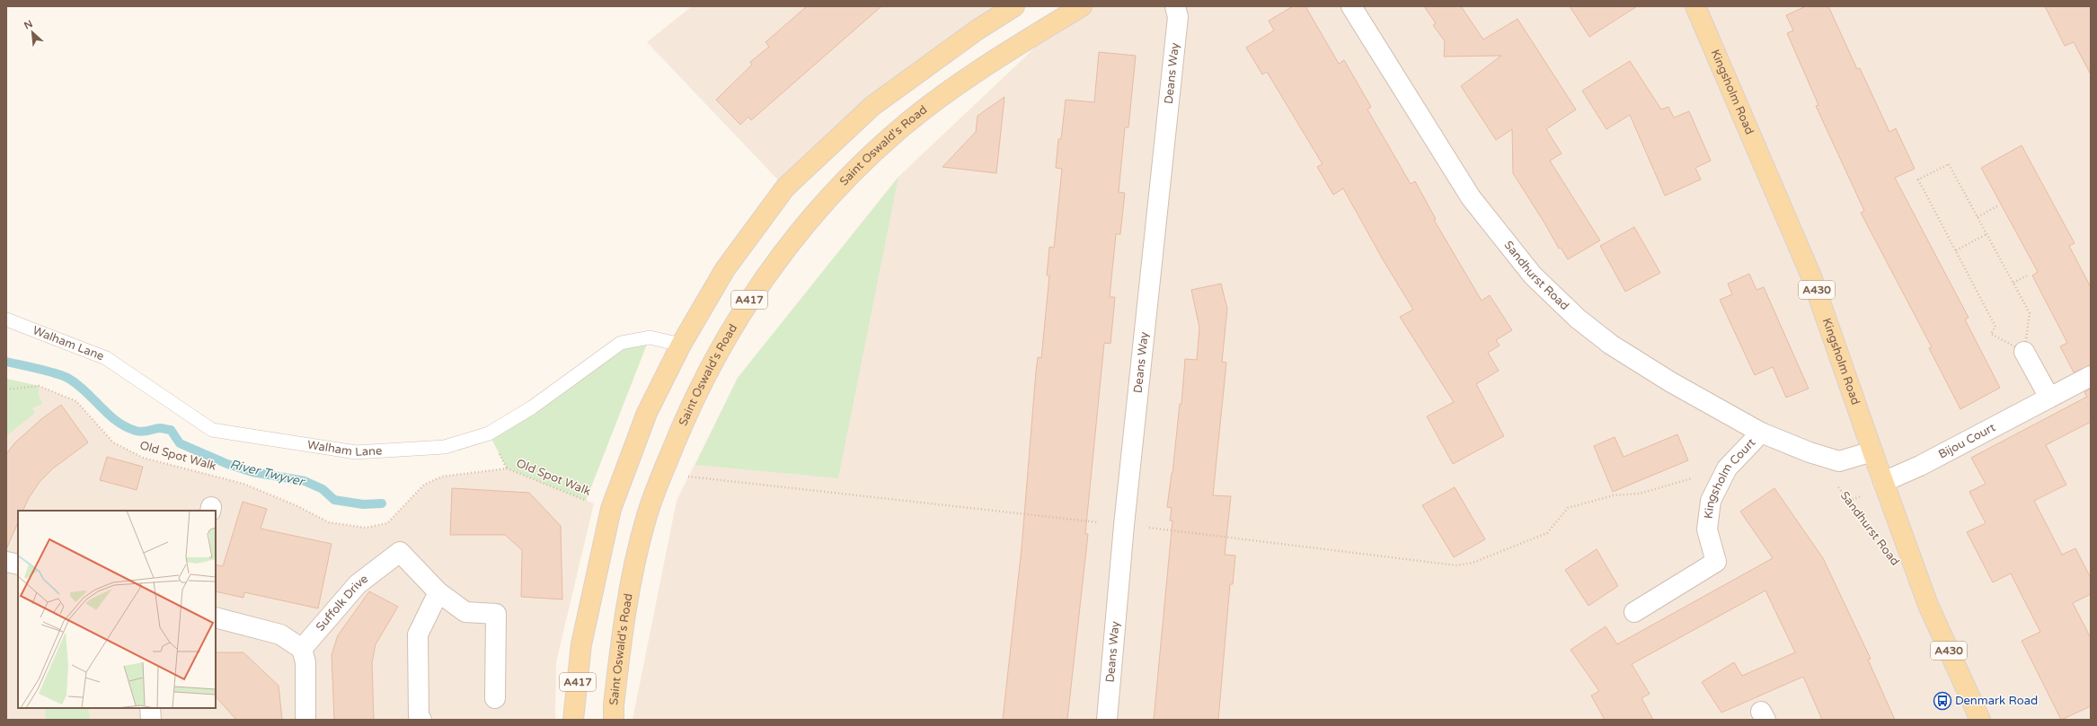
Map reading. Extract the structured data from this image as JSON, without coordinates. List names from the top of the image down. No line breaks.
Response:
{"streets":{"main road":["Kingsholm Road","Saint Oswald's Road","A430","A417"],"street":["Deans Way","Sandhurst Road","Bijou Court","Kingsholm Court","Suffolk Drive"],"lane":["Walham Lane"],"path":["Old Spot Walk"]},"crossings":[["Kingsholm Road","Sandhurst Road"],["Kingsholm Road","Bijou Court"],["Sandhurst Road","Kingsholm Court"],["A417","Walham Lane"],["A417","Old Spot Walk"]],"water":["River Twyver"],"places":{"bus stop":["Denmark Road"]},"north":"top left"}
